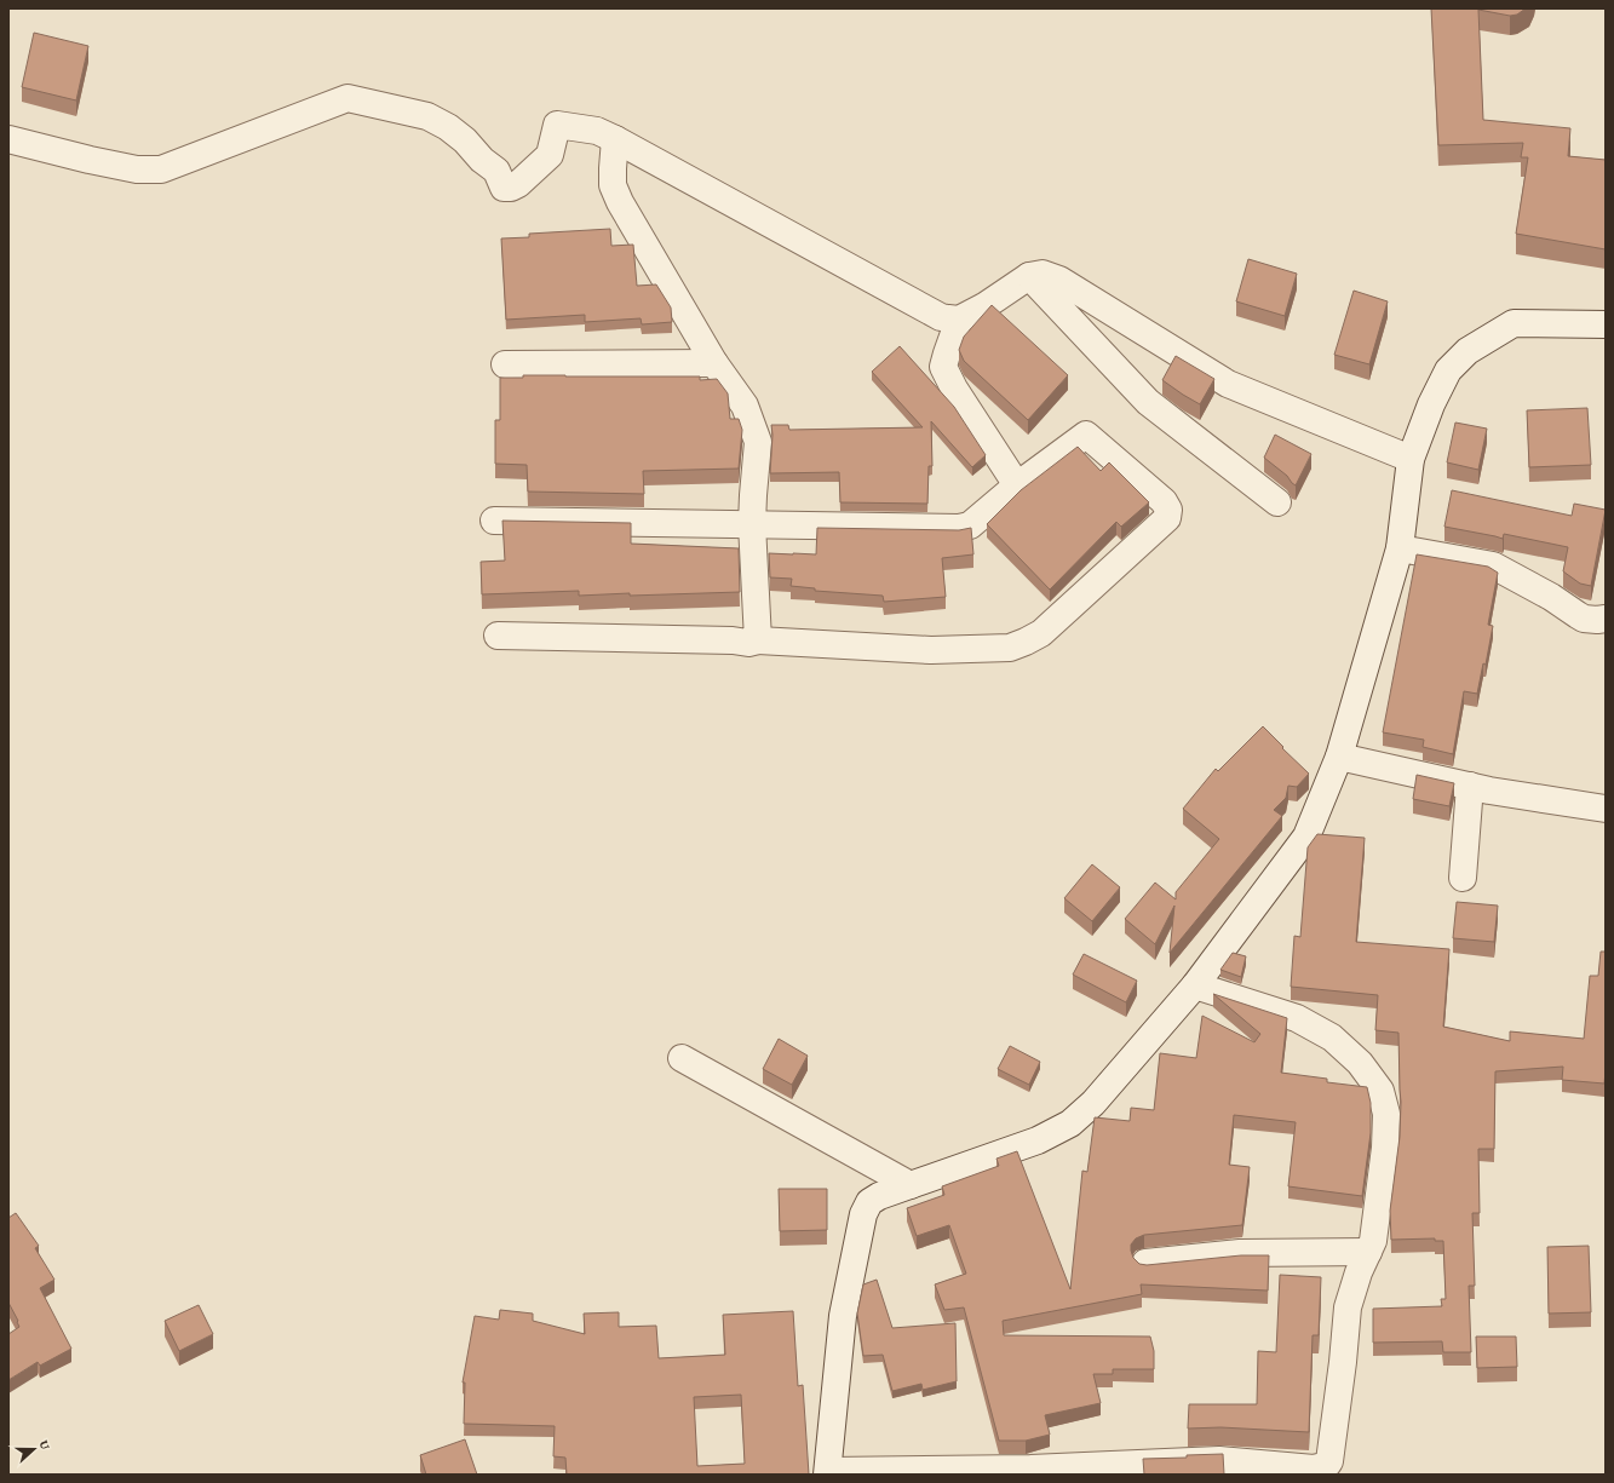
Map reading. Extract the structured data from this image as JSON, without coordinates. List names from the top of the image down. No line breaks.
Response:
{"north":"right"}
